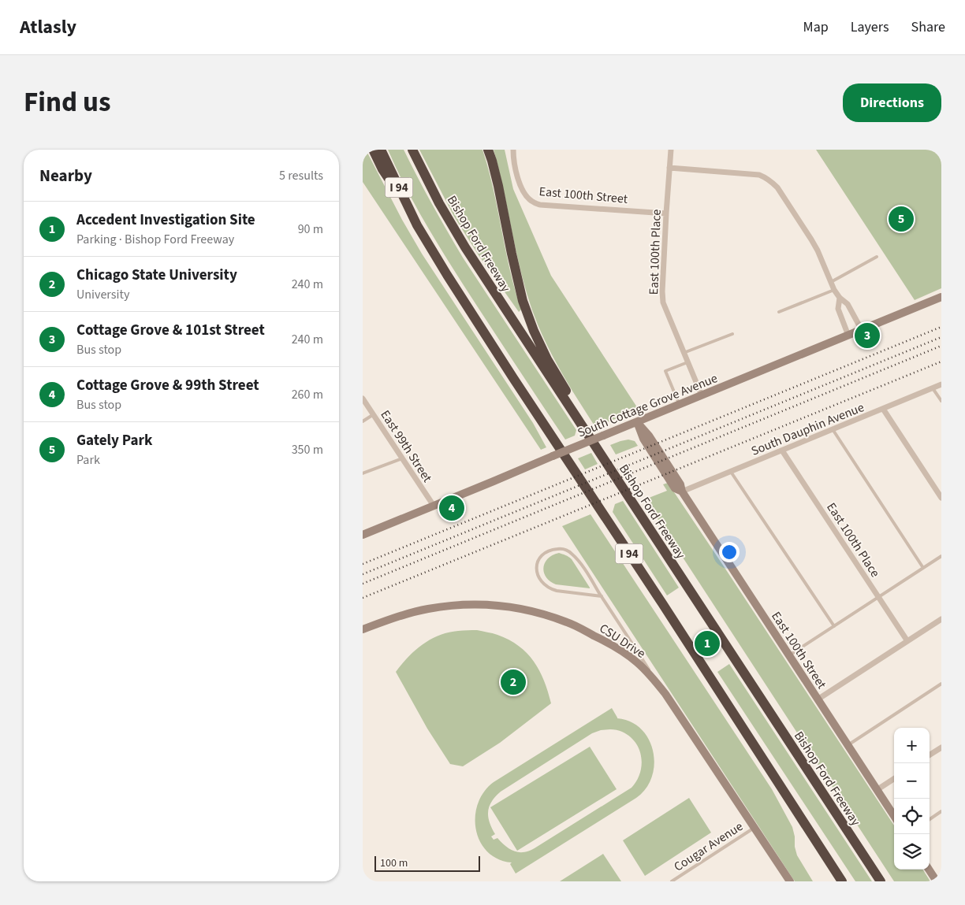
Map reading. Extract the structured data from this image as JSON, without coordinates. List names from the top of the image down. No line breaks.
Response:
{"streets":{"highway":["I 94","Bishop Ford Freeway"],"street":["East 100th Street","East 100th Place","South Cottage Grove Avenue","South Dauphin Avenue","East 99th Street","CSU Drive"],"lane":["Cougar Avenue"]},"crossings":[["East 100th Street","East 100th Place"],["East 100th Street","South Cottage Grove Avenue"],["East 100th Street","South Dauphin Avenue"],["East 100th Place","South Cottage Grove Avenue"],["East 100th Place","South Dauphin Avenue"],["South Cottage Grove Avenue","East 99th Street"],["CSU Drive","Cougar Avenue"]],"scale_bar":"100 m","page":{"header":"Atlasly","nav":["Map","Layers","Share"],"title":"Find us","buttons":"Directions","heading":["Nearby","5 results"],"list":[{"mark":"1","name":"Accedent Investigation Site","note":"Parking · Bishop Ford Freeway","value":"90 m"},{"mark":"2","name":"Chicago State University","note":"University","value":"240 m"},{"mark":"3","name":"Cottage Grove & 101st Street","note":"Bus stop","value":"240 m"},{"mark":"4","name":"Cottage Grove & 99th Street","note":"Bus stop","value":"260 m"},{"mark":"5","name":"Gately Park","note":"Park","value":"350 m"}],"pins":["5","3","4","1","2"],"map_buttons":["+","−"],"scale":"100 m"}}
